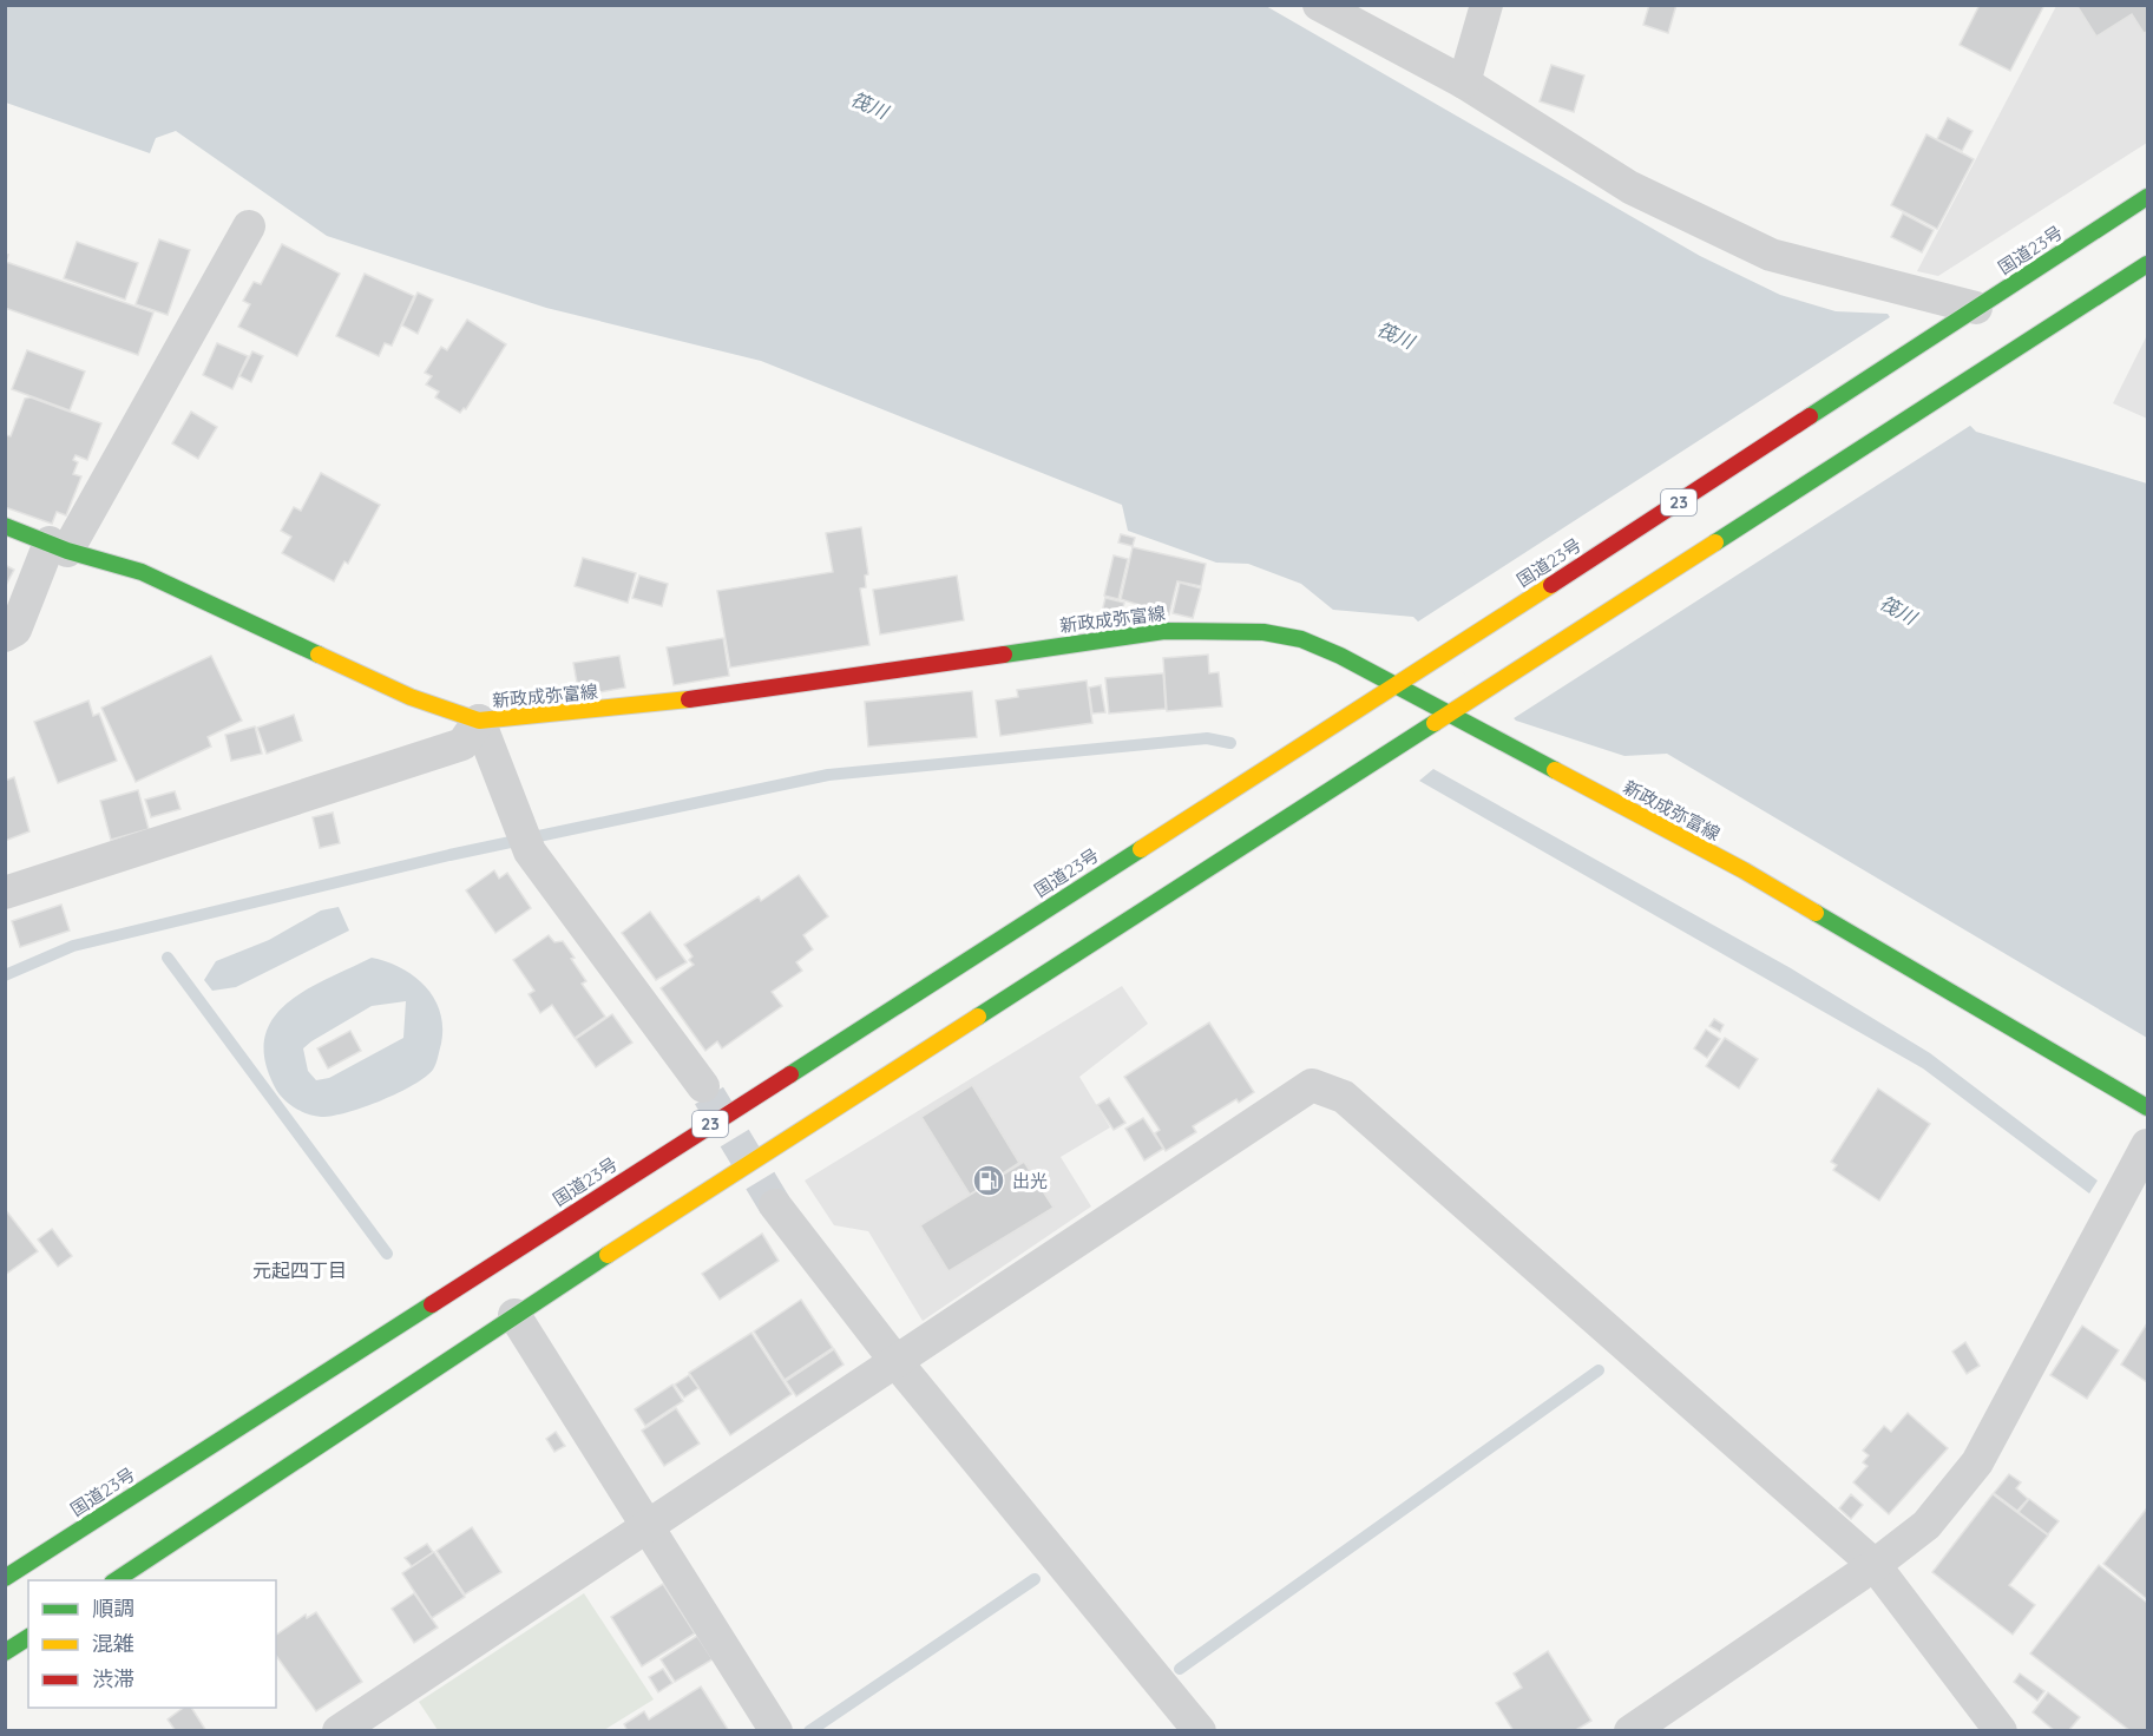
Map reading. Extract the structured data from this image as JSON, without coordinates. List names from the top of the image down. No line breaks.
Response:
{"streets":{"main road":["国道23号","23","新政成弥富線"]},"crossings":[["国道23号","新政成弥富線"]],"districts":["元起四丁目"],"water":["筏川"],"places":{"fuel station":["出光"]},"legend":["順調","混雑","渋滞"]}
